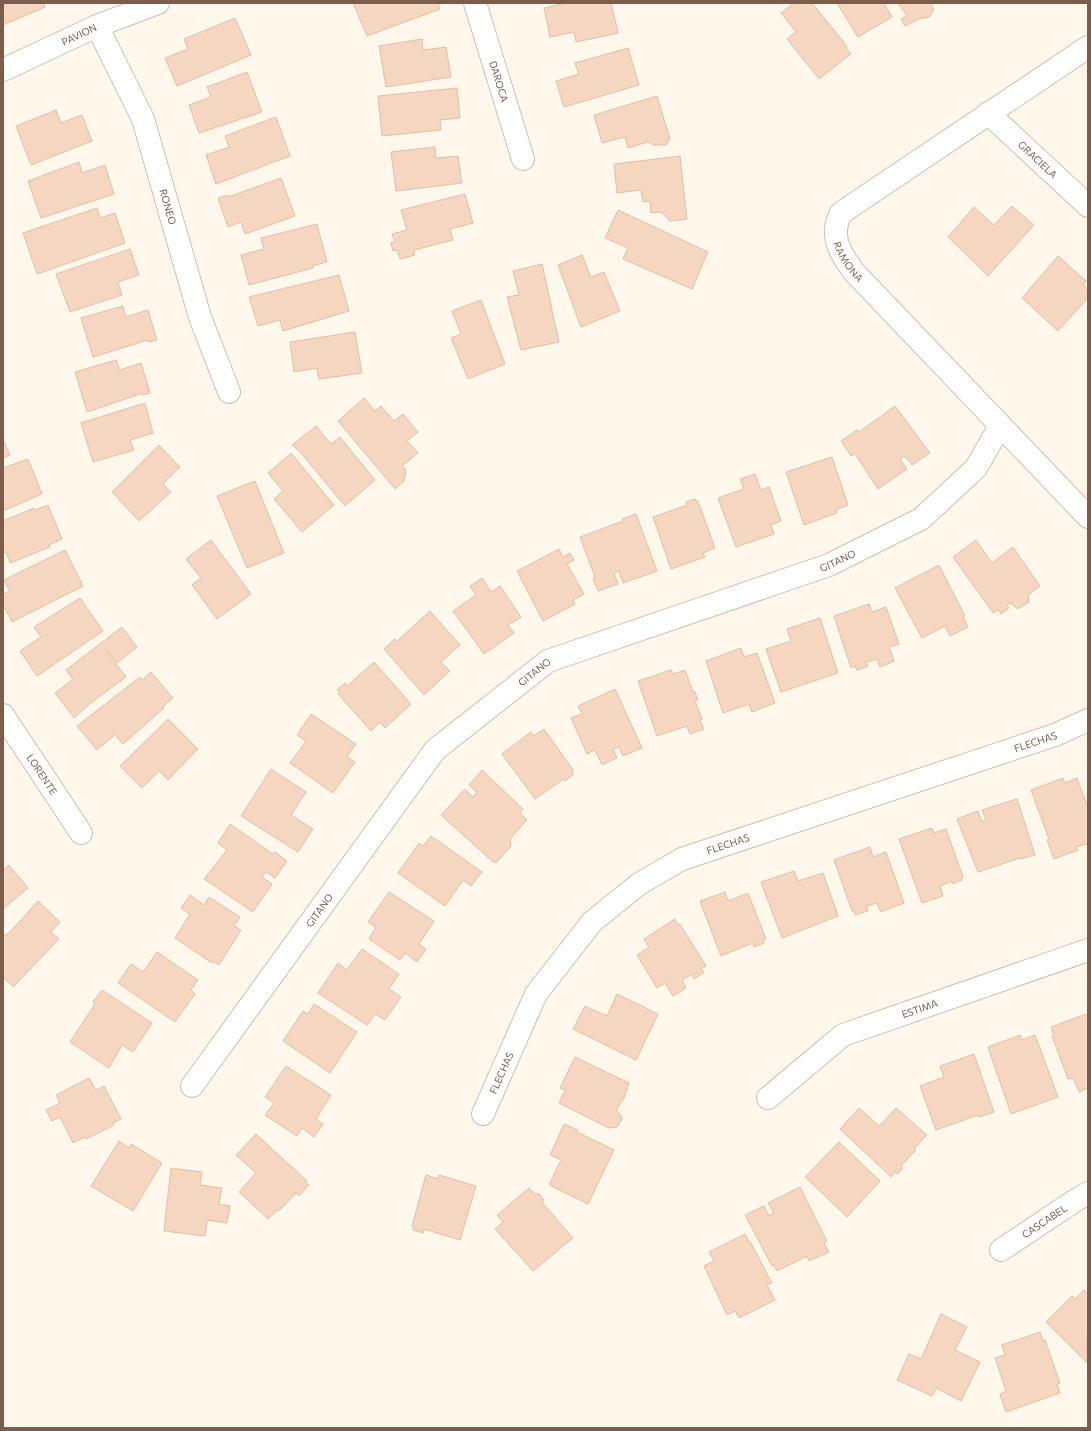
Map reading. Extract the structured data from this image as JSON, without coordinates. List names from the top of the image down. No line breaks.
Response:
{"streets":{"street":["PAVION","DAROCA","GRACIELA","RONEO","RAMONA","GITANO","FLECHAS","LORENTE","ESTIMA","CASCABEL"]},"crossings":[["PAVION","RONEO"],["GRACIELA","RAMONA"],["RAMONA","GITANO"]]}
